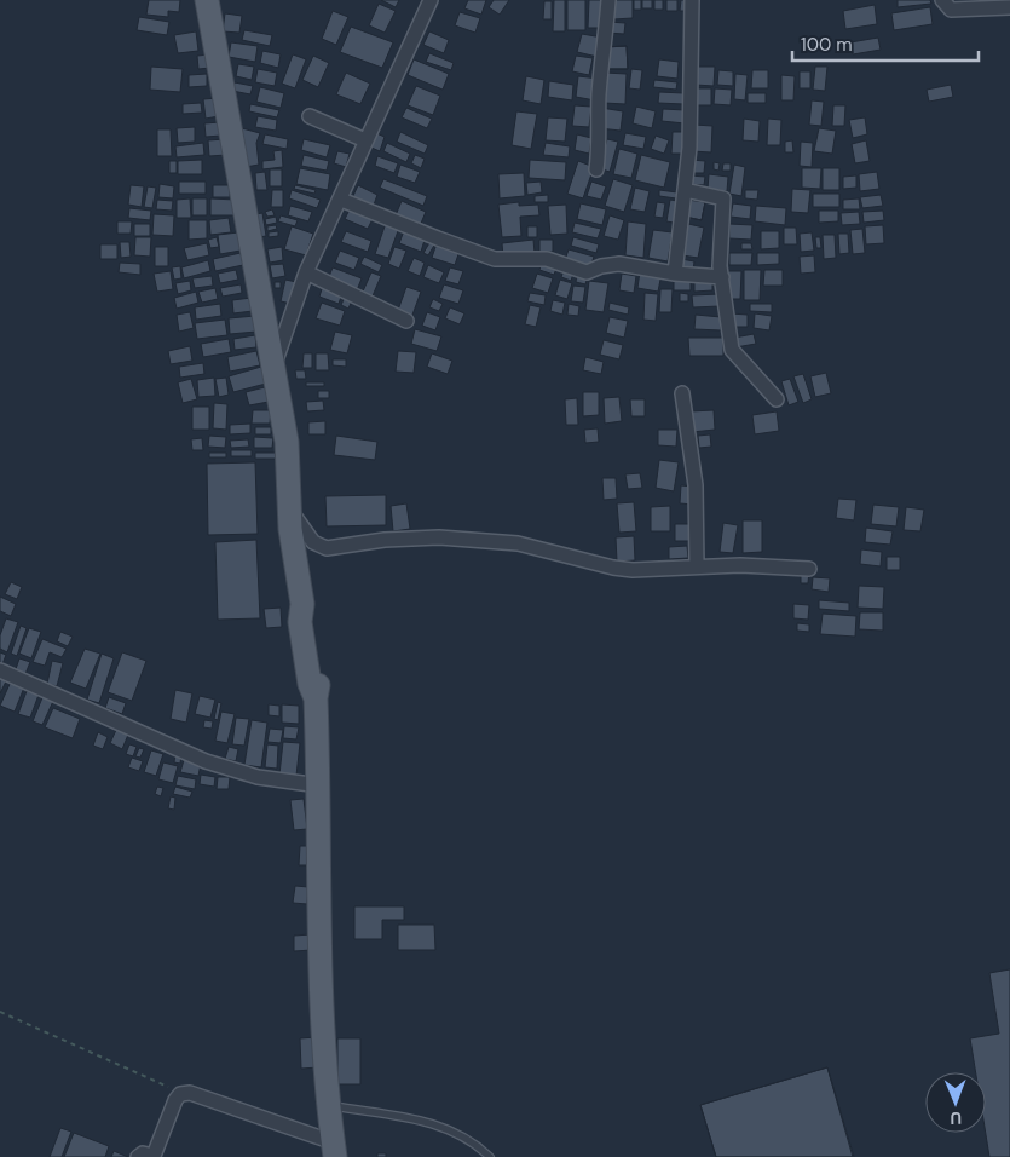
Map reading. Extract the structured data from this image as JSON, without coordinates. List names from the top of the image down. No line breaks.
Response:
{"scale_bar":"100 m","north":"bottom"}
